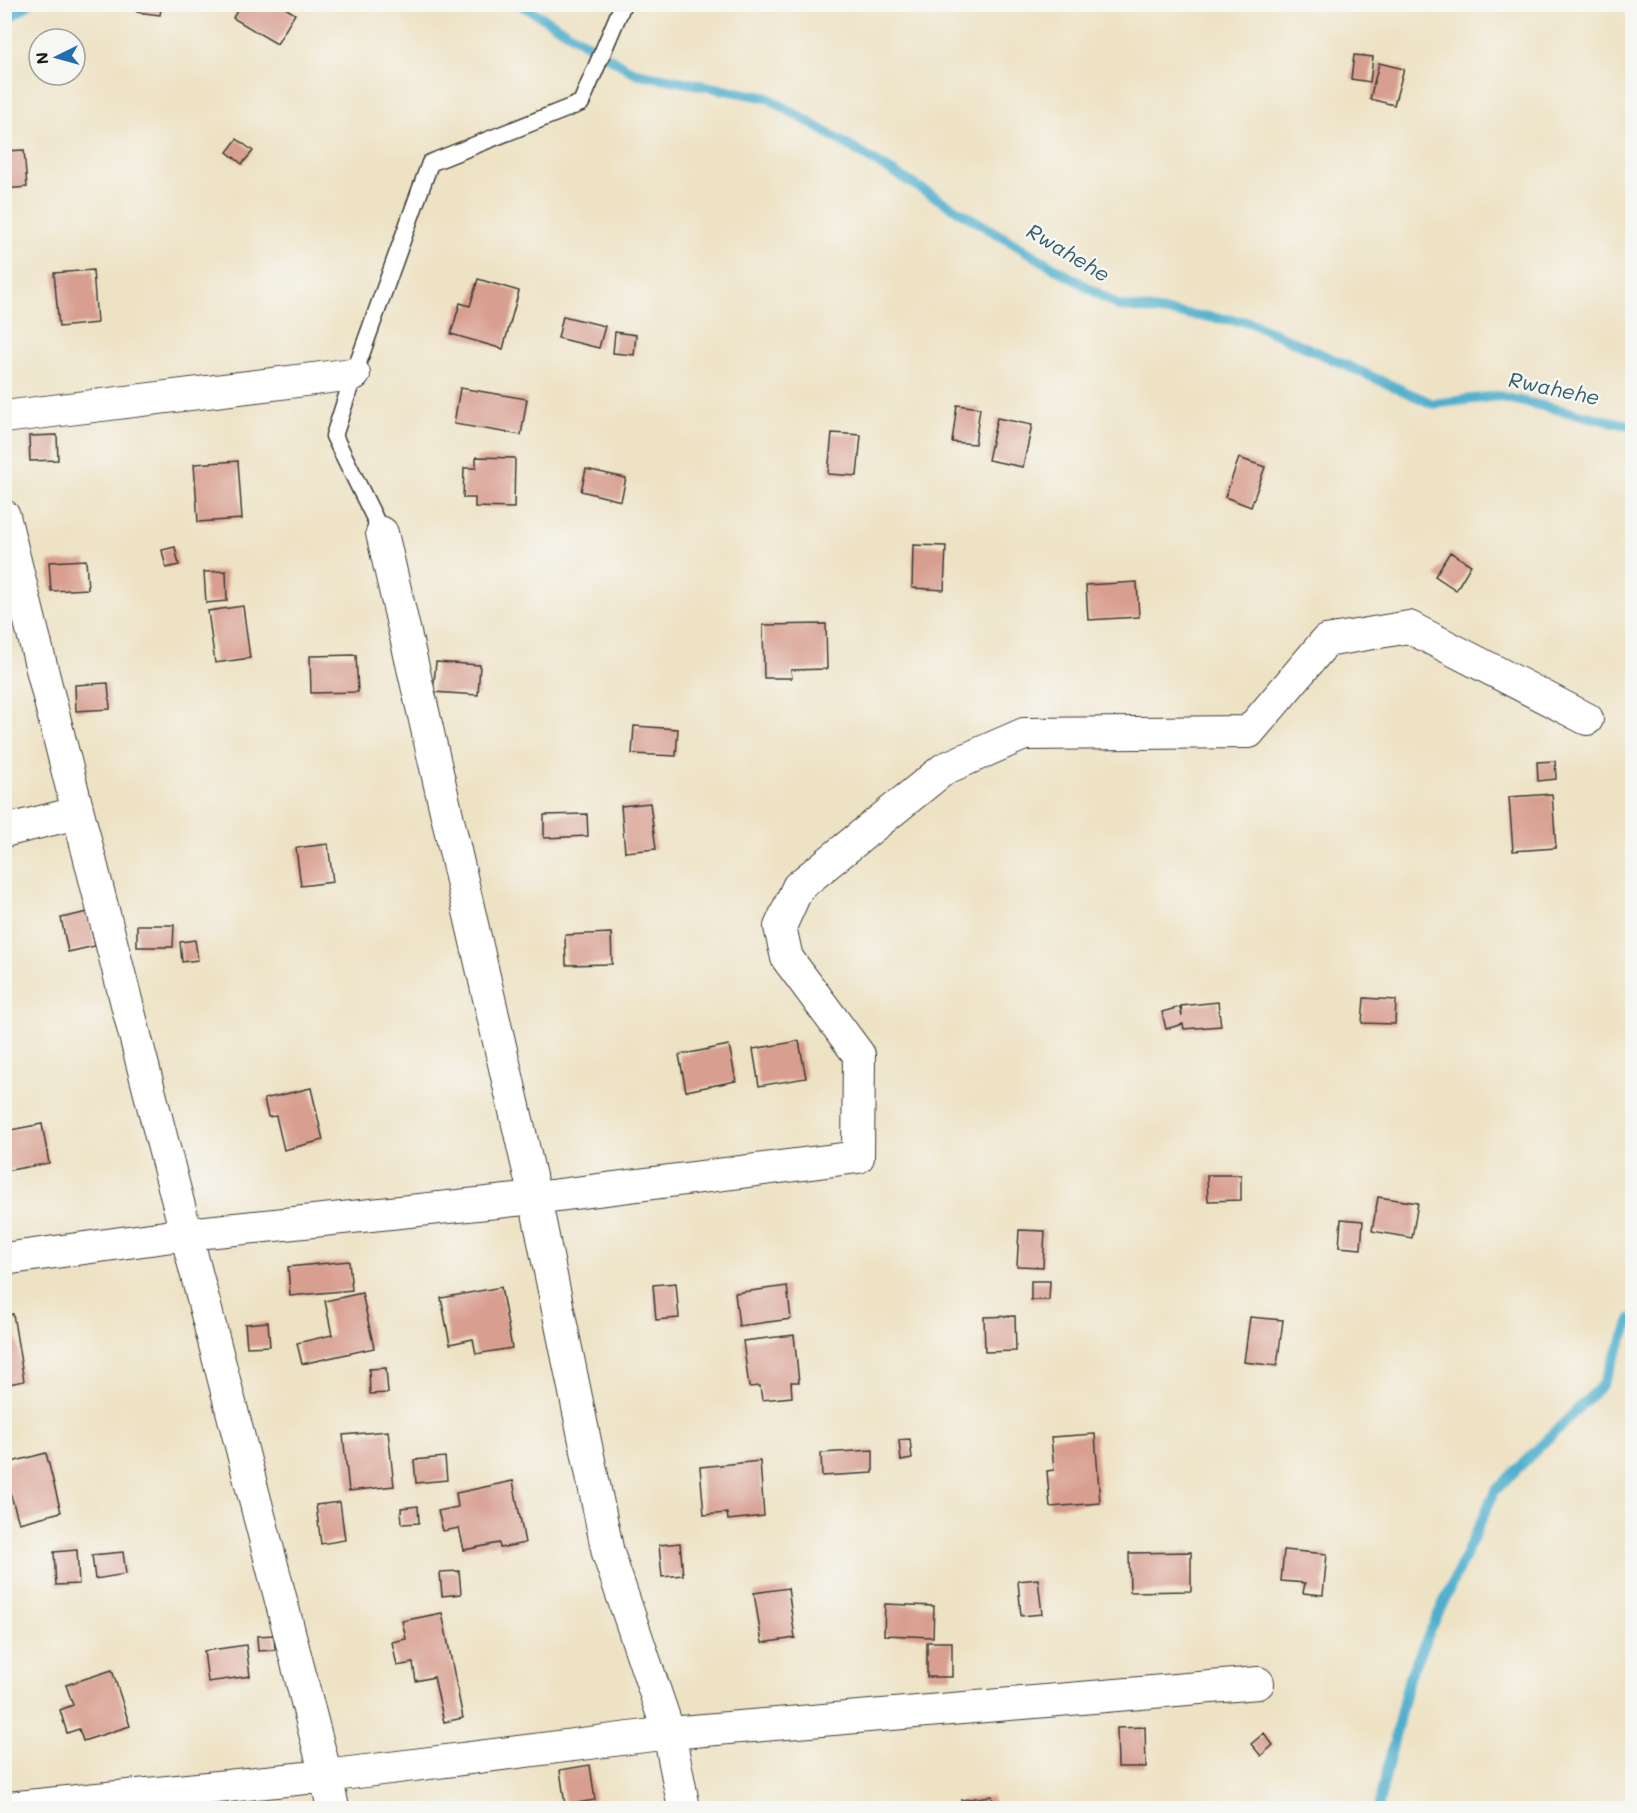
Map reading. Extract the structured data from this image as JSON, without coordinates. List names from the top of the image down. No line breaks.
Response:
{"water":["Rwahehe"],"north":"left"}
